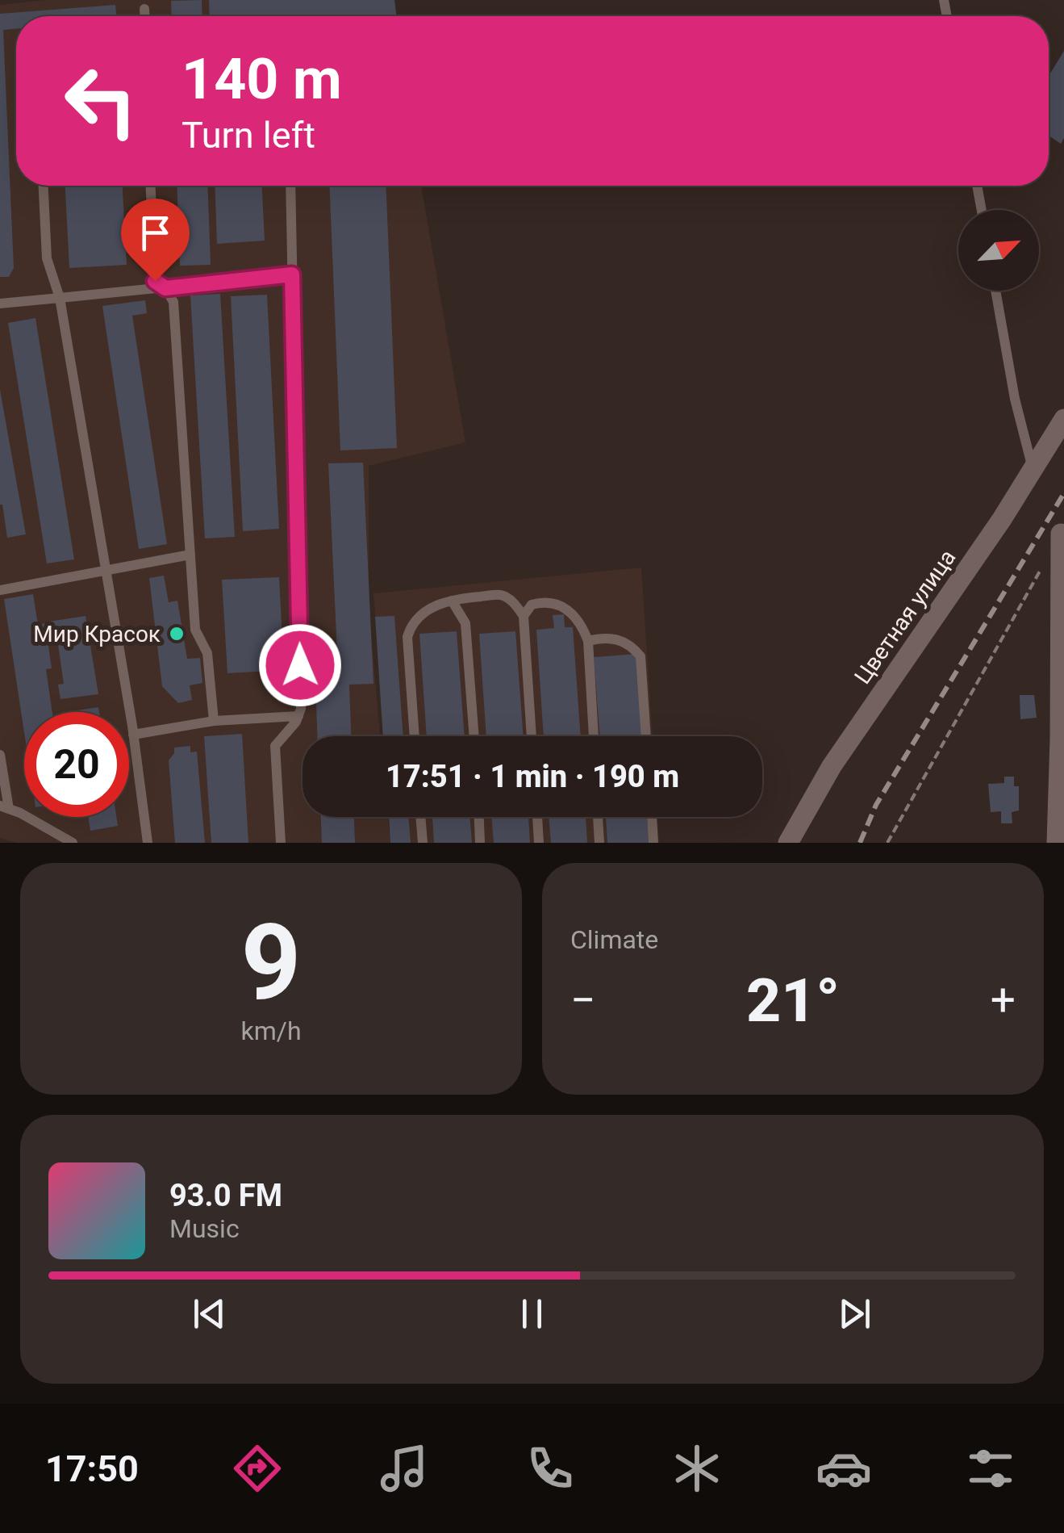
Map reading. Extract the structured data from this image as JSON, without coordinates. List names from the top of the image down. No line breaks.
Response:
{"streets":{"street":["Цветная улица"]},"places":["Мир Красок"],"north":"top right","page":{"turn":["140 m","Turn left"],"limit":"20","trip":"17:51 · 1 min · 190 m","tile":[["9","km/h"],"Climate"],"heat":["−","21°","+"],"song":["93.0 FM","Music"],"tabs":"17:50"}}
